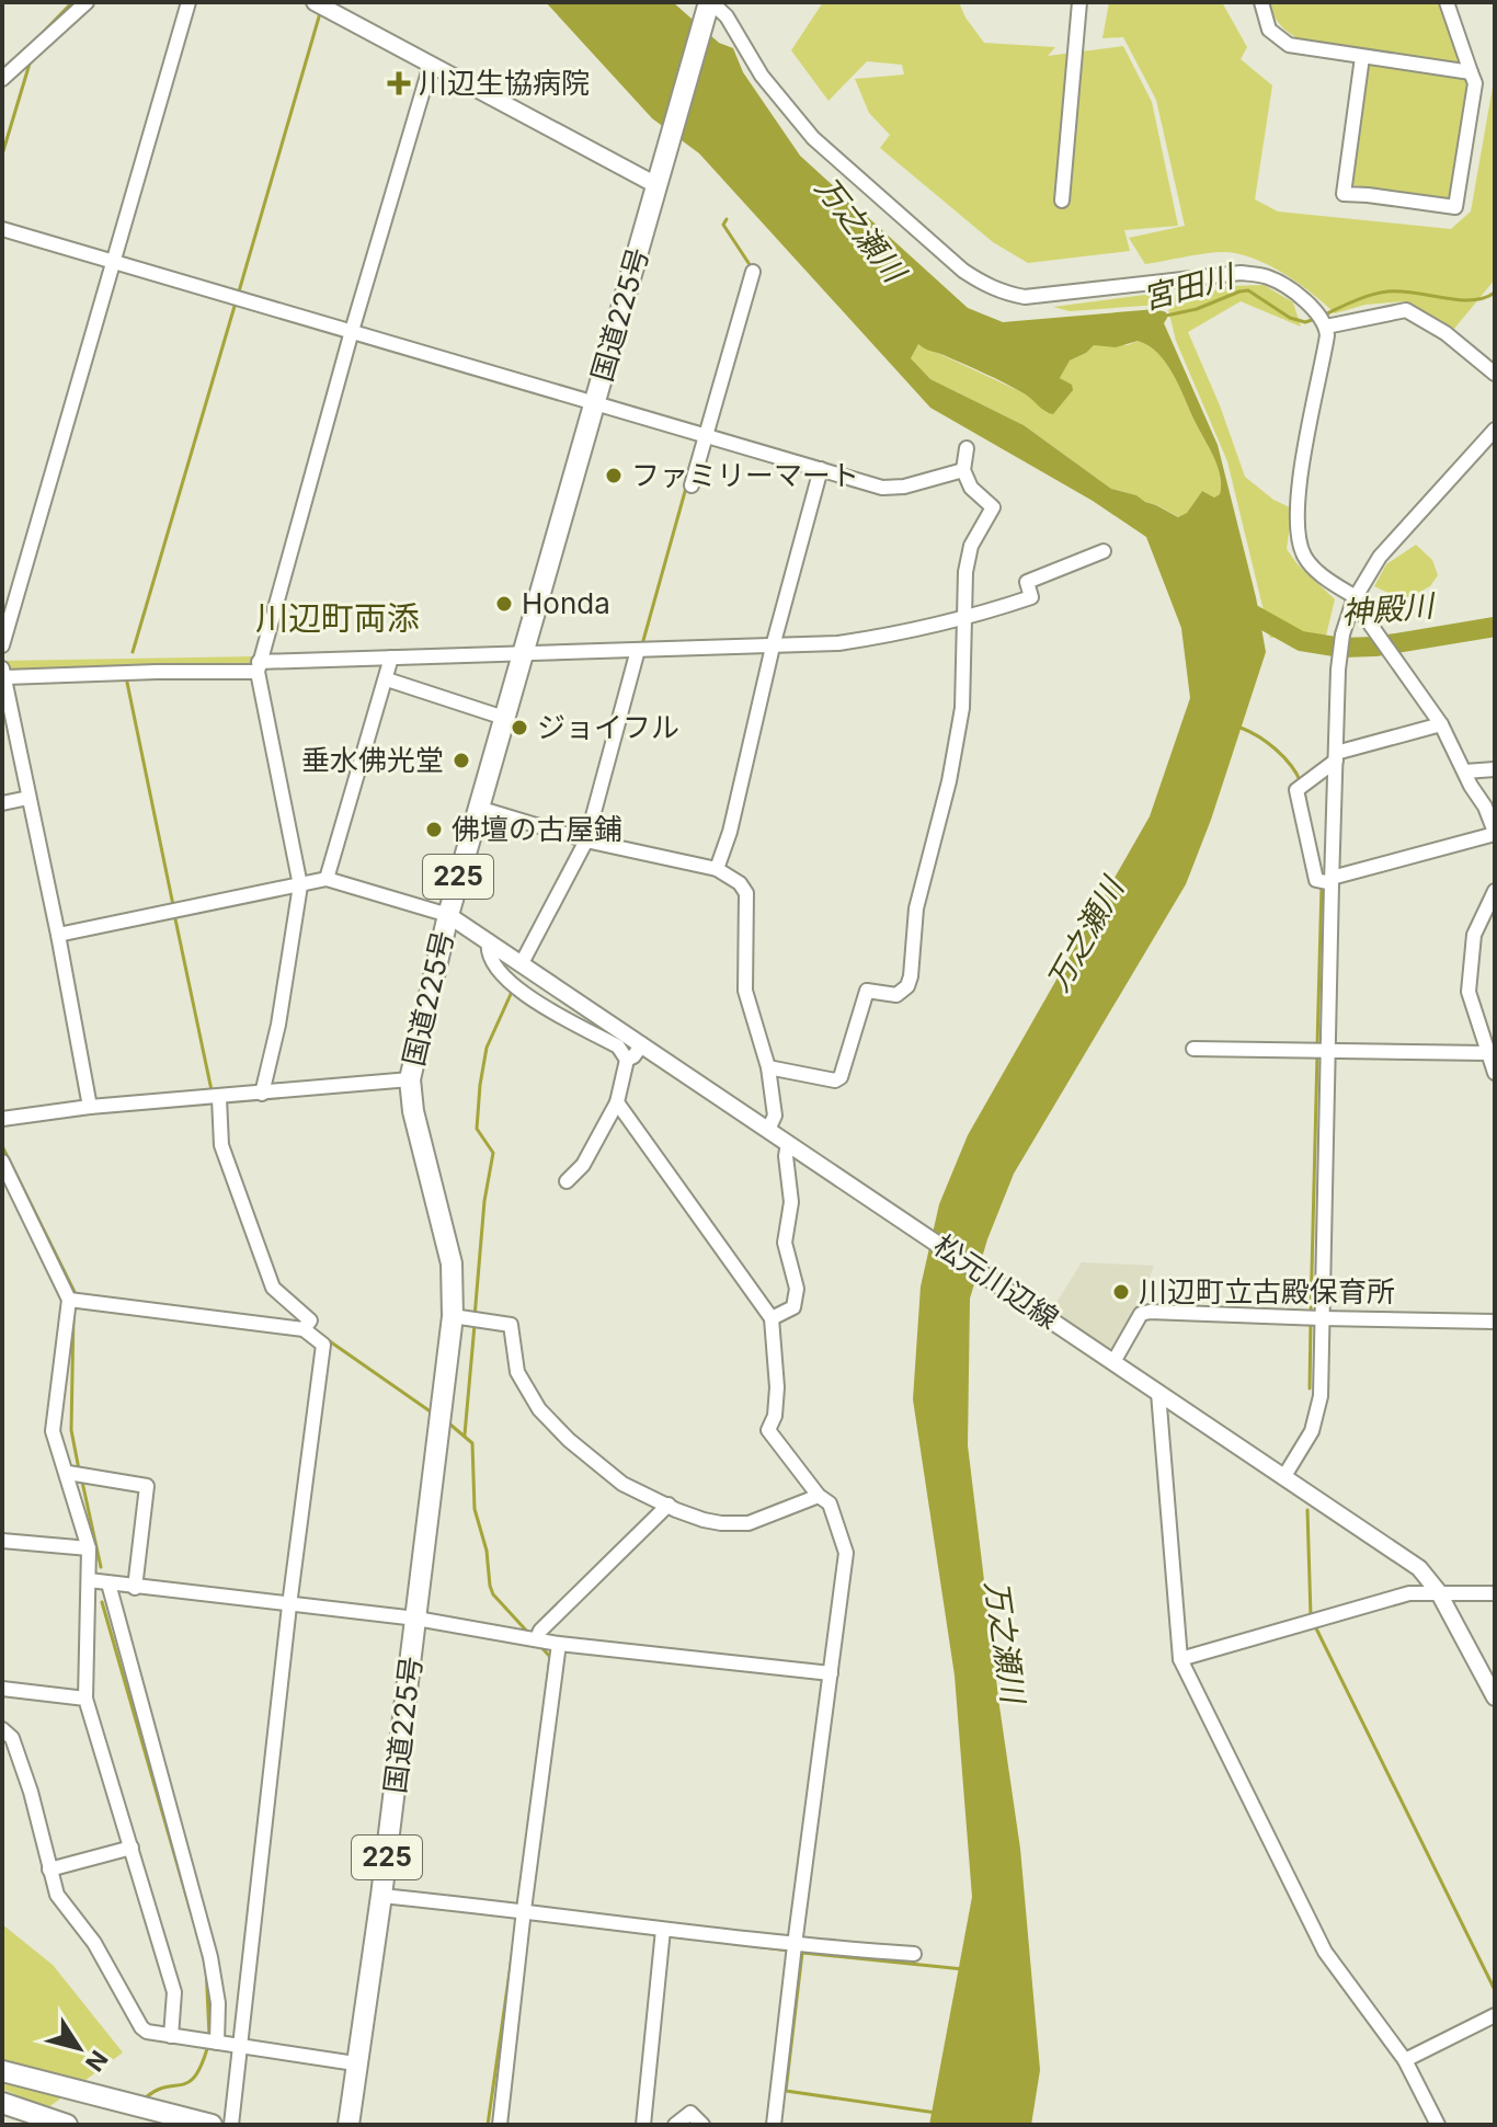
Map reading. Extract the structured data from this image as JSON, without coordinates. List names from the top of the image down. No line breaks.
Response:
{"streets":{"highway":["国道225号","225"],"main road":["松元川辺線"]},"crossings":[["国道225号","松元川辺線"]],"districts":["川辺町両添"],"water":["万之瀬川","宮田川","神殿川"],"places":{"health":["川辺生協病院"],"other":["ファミリーマート","Honda","ジョイフル","垂水佛光堂","佛壇の古屋鋪","川辺町立古殿保育所"]},"north":"bottom right"}
